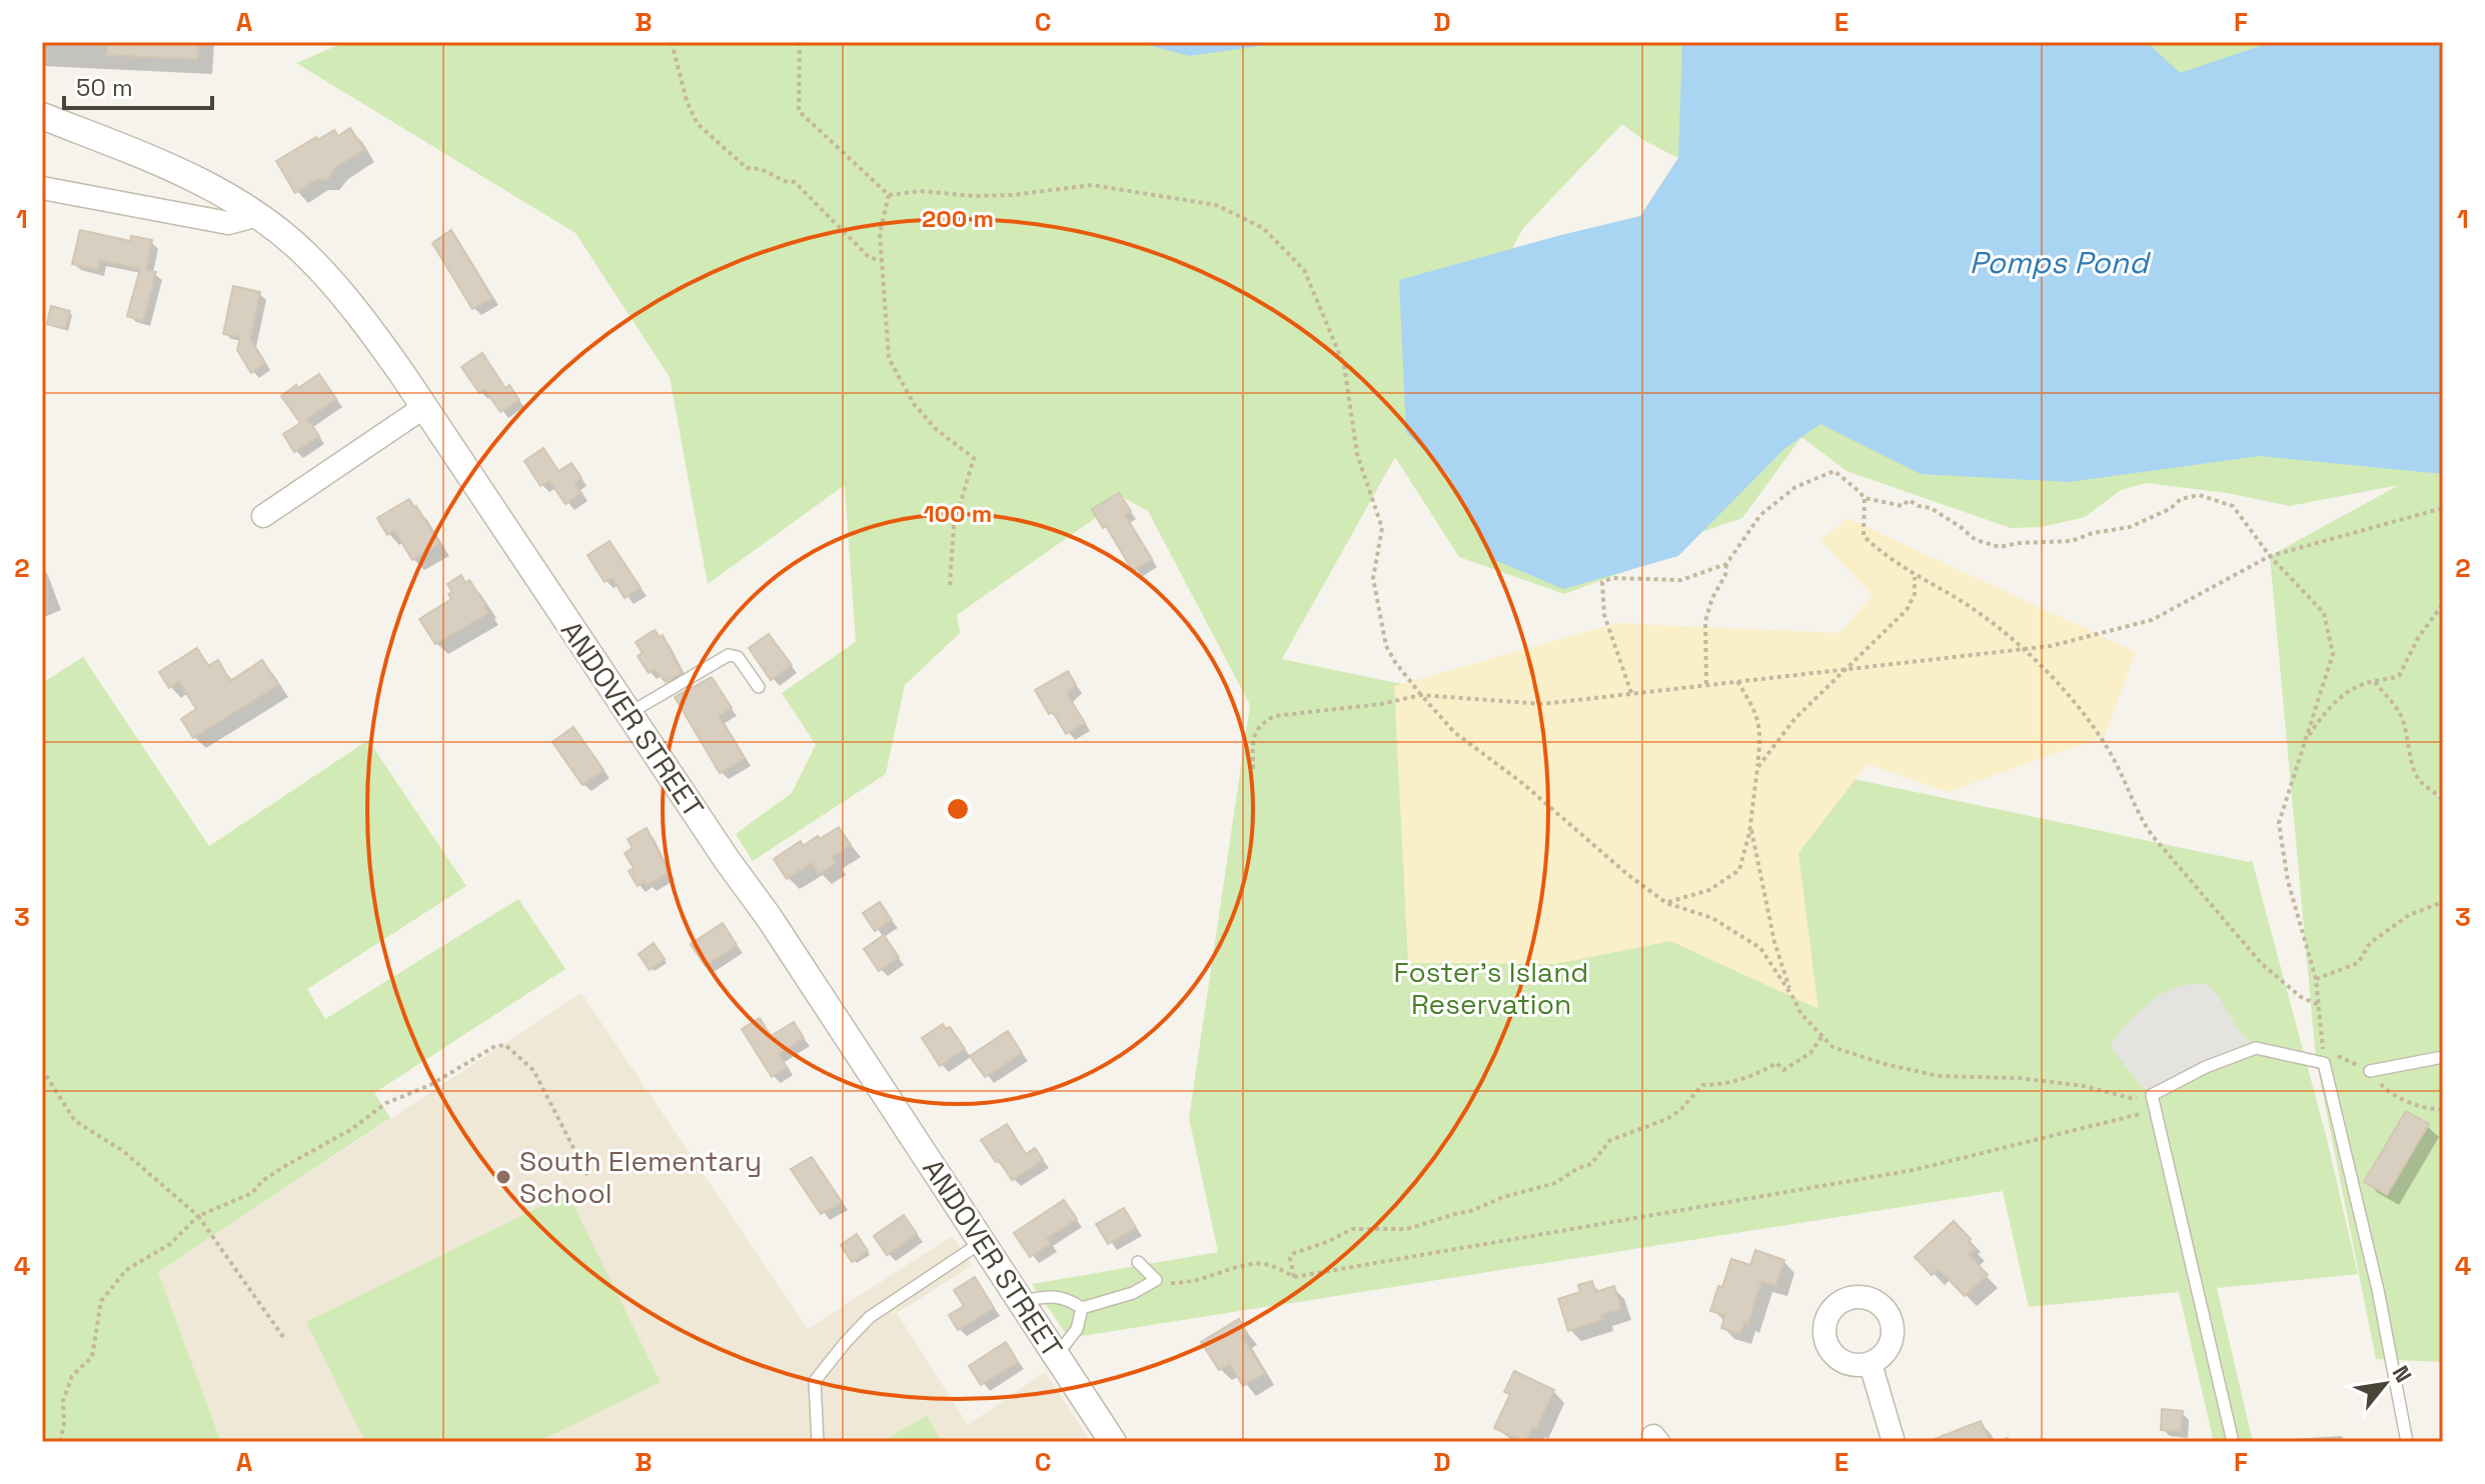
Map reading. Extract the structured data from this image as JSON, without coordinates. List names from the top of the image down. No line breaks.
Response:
{"streets":{"street":["ANDOVER STREET"]},"water":["Pomps Pond"],"parks":["Foster's Island Reservation"],"places":["South Elementary School"],"scale_bar":"50 m","north":"top right","grid":{"columns":["A","B","C","D","E","F"],"rows":["1","2","3","4"]},"rings":["200 m","100 m"]}
